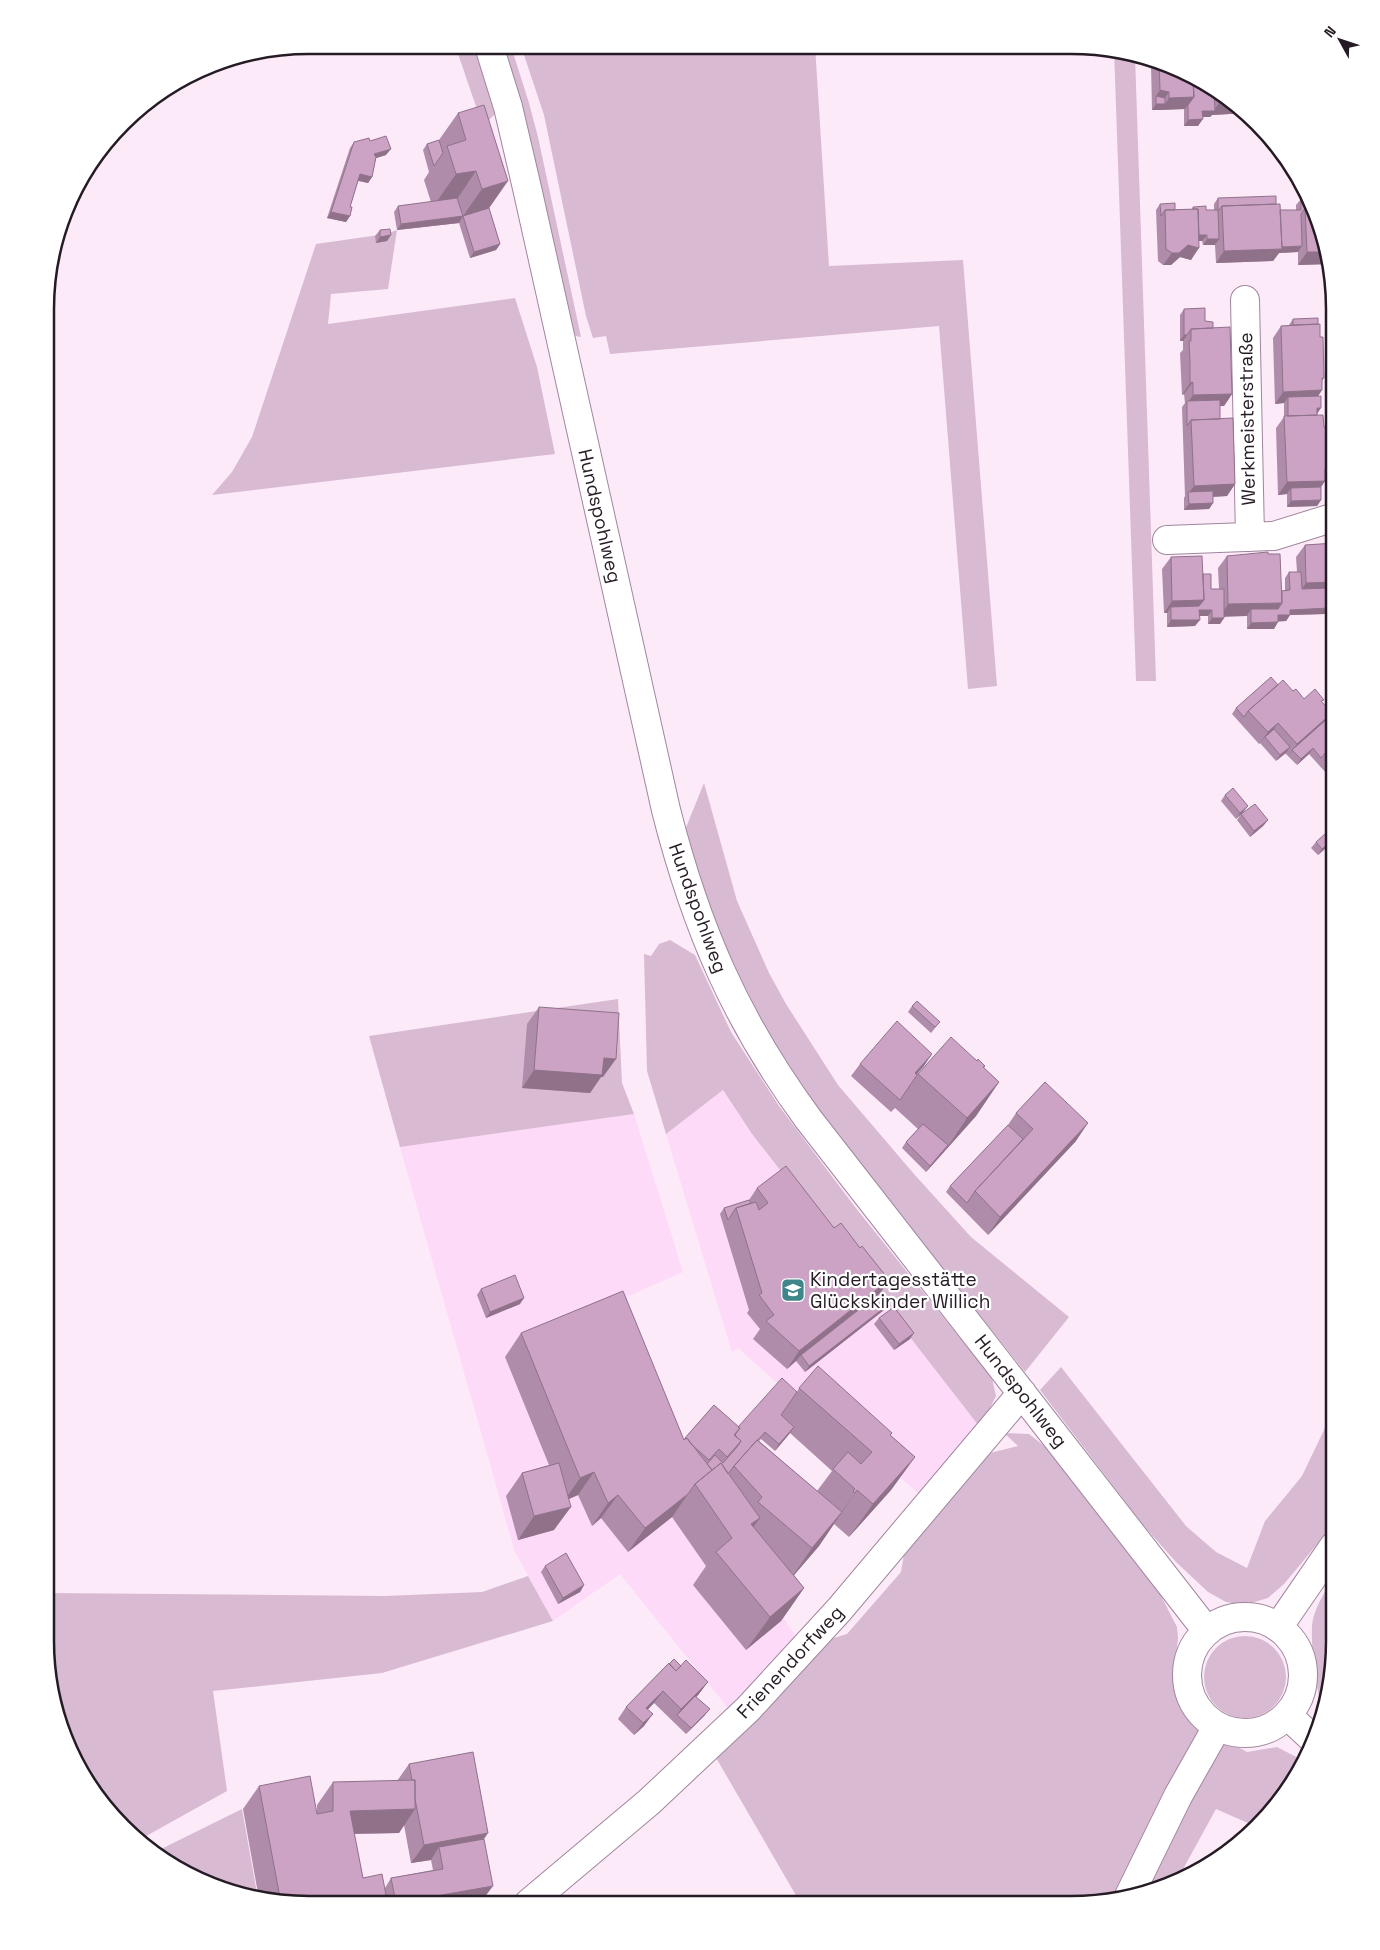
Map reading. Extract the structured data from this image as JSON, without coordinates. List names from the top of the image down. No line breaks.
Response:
{"streets":{"street":["Werkmeisterstraße","Hundspohlweg","Frienendorfweg"]},"crossings":[["Hundspohlweg","Frienendorfweg"]],"places":{"school or university":["Kindertagesstätte Glückskinder Willich"]},"north":"top left"}
